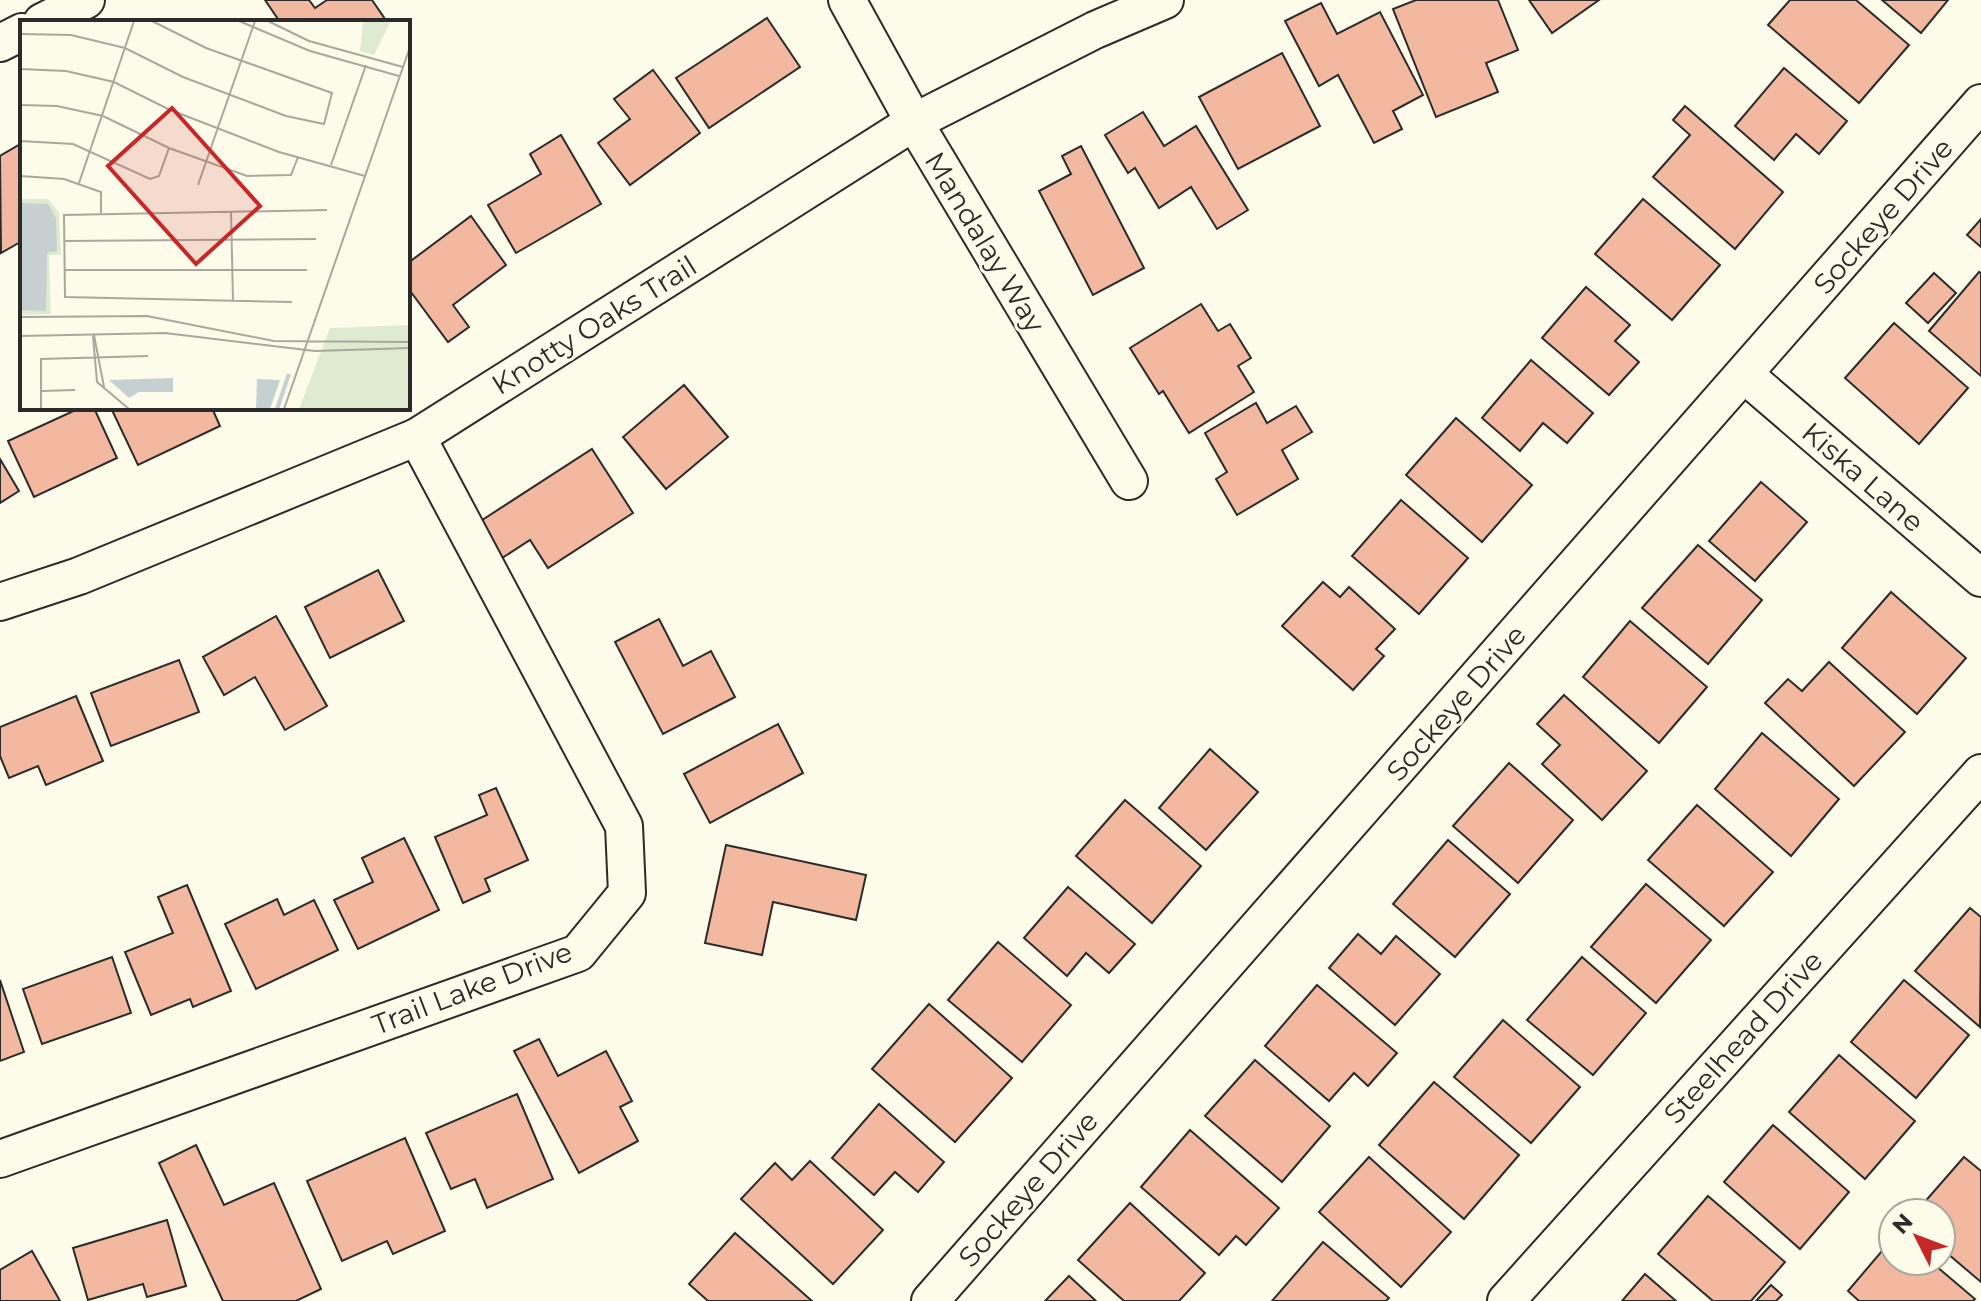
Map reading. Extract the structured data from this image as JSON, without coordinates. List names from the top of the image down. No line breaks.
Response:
{"streets":{"street":["Sockeye Drive","Mandalay Way","Knotty Oaks Trail","Kiska Lane","Trail Lake Drive","Steelhead Drive"]},"crossings":[["Sockeye Drive","Kiska Lane"],["Mandalay Way","Knotty Oaks Trail"],["Knotty Oaks Trail","Trail Lake Drive"]],"north":"top left"}
